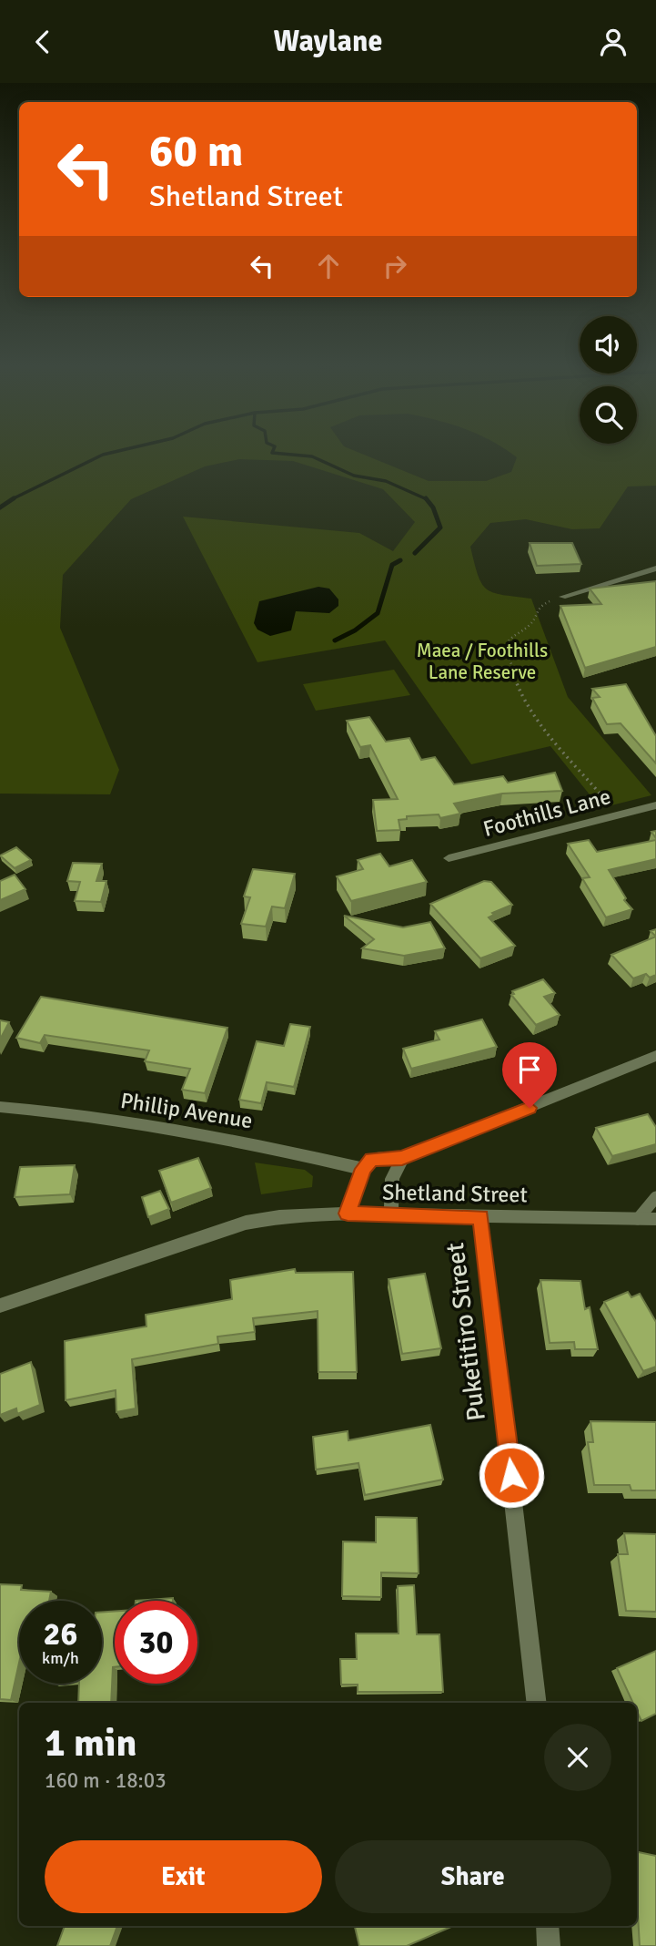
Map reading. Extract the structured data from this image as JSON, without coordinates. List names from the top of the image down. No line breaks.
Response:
{"streets":{"street":["Foothills Lane","Phillip Avenue","Shetland Street","Puketitiro Street"]},"crossings":[["Shetland Street","Puketitiro Street"]],"parks":["Maea / Foothills Lane Reserve"],"page":{"header":"Waylane","turn":["60 m","Shetland Street"],"speed":"26 km/h","limit":"30","heading":["1 min","160 m · 18:03"],"buttons":["Exit","Share"]}}
